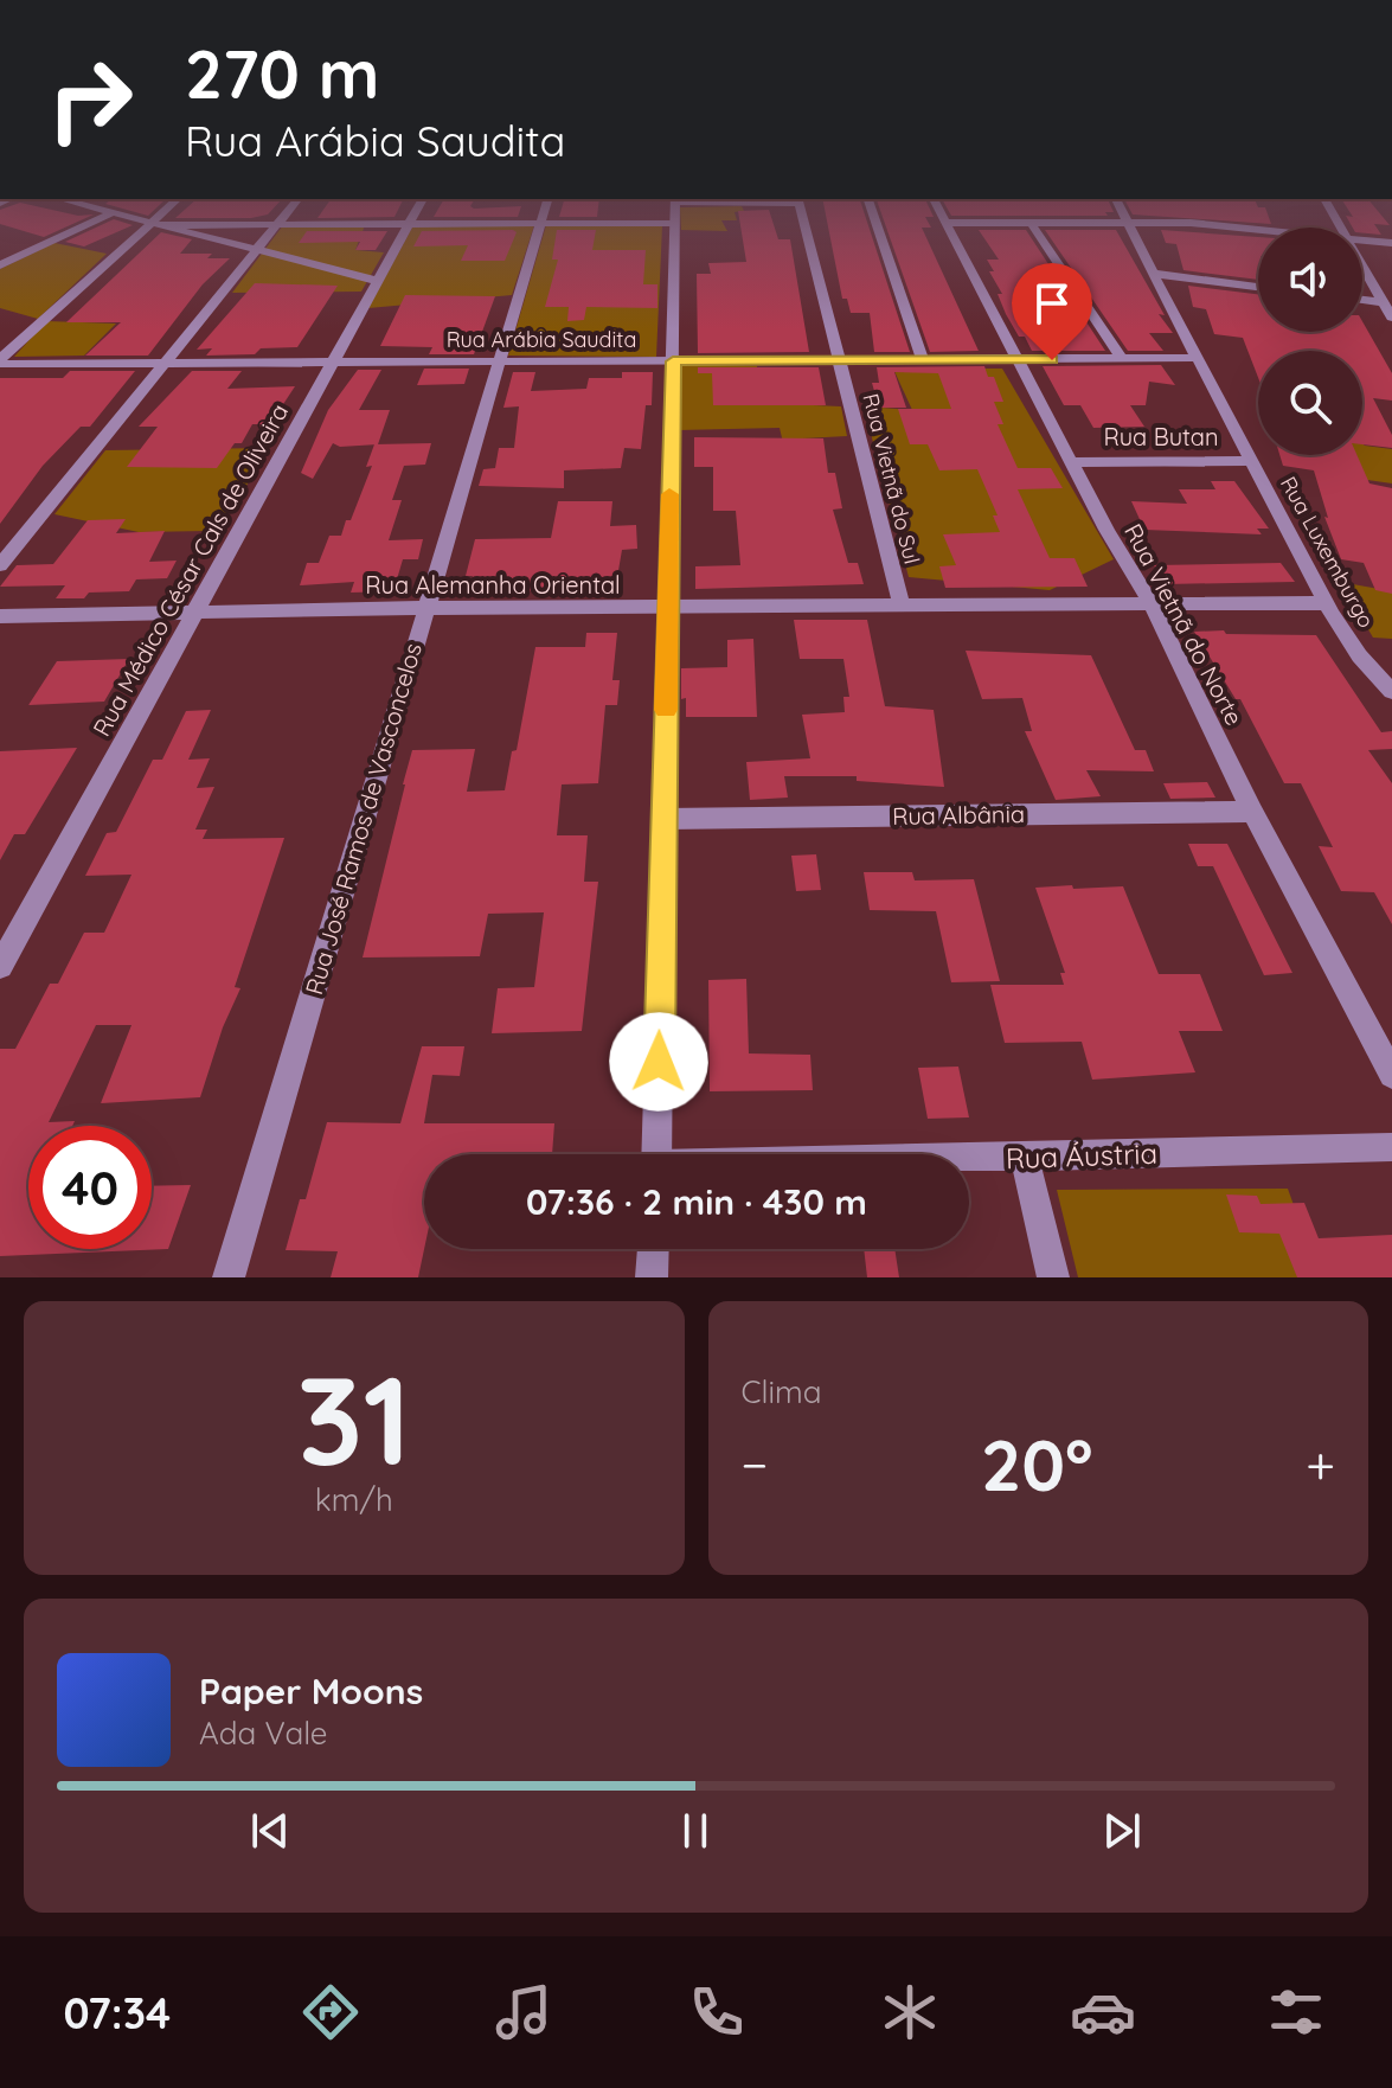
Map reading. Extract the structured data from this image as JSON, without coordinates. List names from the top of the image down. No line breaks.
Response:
{"streets":{"street":["Rua Arábia Saudita","Rua Butan","Rua Vietnã do Sul","Rua Luxemburgo","Rua Médico César Cals de Oliveira","Rua Alemanha Oriental","Rua Vietnã do Norte","Rua Albânia","Rua José Ramos de Vasconcelos","Rua Áustria"]},"crossings":[["Rua Arábia Saudita","Rua Vietnã do Sul"],["Rua Arábia Saudita","Rua Luxemburgo"],["Rua Arábia Saudita","Rua Médico César Cals de Oliveira"],["Rua Arábia Saudita","Rua Vietnã do Norte"],["Rua Arábia Saudita","Rua José Ramos de Vasconcelos"],["Rua Butan","Rua Luxemburgo"],["Rua Butan","Rua Vietnã do Norte"],["Rua Vietnã do Sul","Rua Alemanha Oriental"],["Rua Luxemburgo","Rua Alemanha Oriental"],["Rua Médico César Cals de Oliveira","Rua Alemanha Oriental"],["Rua Alemanha Oriental","Rua Vietnã do Norte"],["Rua Alemanha Oriental","Rua José Ramos de Vasconcelos"],["Rua Vietnã do Norte","Rua Albânia"]],"page":{"turn":["270 m","Rua Arábia Saudita"],"limit":"40","trip":"07:36 · 2 min · 430 m","tile":[["31","km/h"],"Clima"],"heat":["−","20°","+"],"song":["Paper Moons","Ada Vale"],"tabs":"07:34"}}
